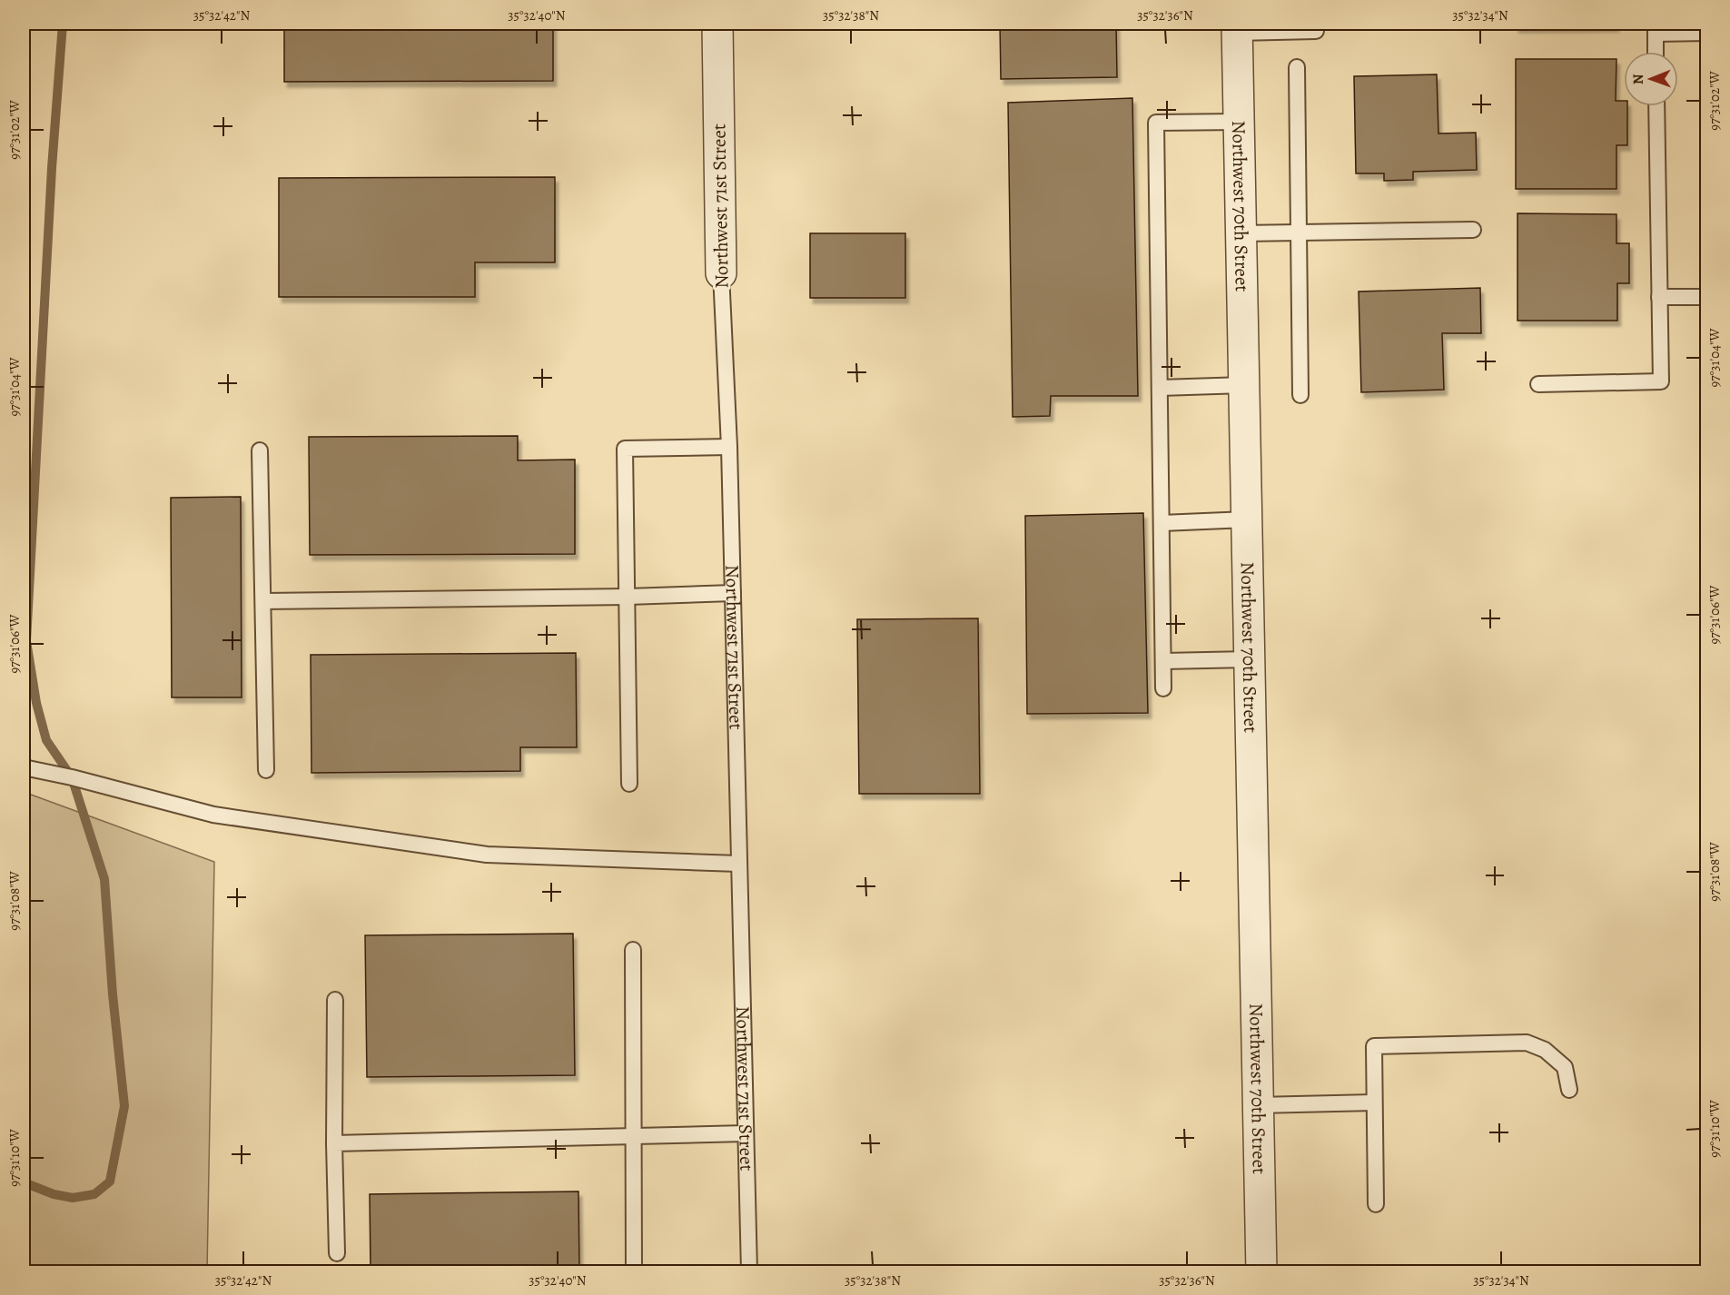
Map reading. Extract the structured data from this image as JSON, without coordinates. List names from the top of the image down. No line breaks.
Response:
{"streets":{"street":["Northwest 71st Street","Northwest 70th Street"]},"north":"left","coordinates":["35°32'42\"N","35°32'40\"N","35°32'38\"N","35°32'36\"N","35°32'34\"N","97°31'02\"W","97°31'04\"W","97°31'06\"W","97°31'08\"W","97°31'10\"W"]}
